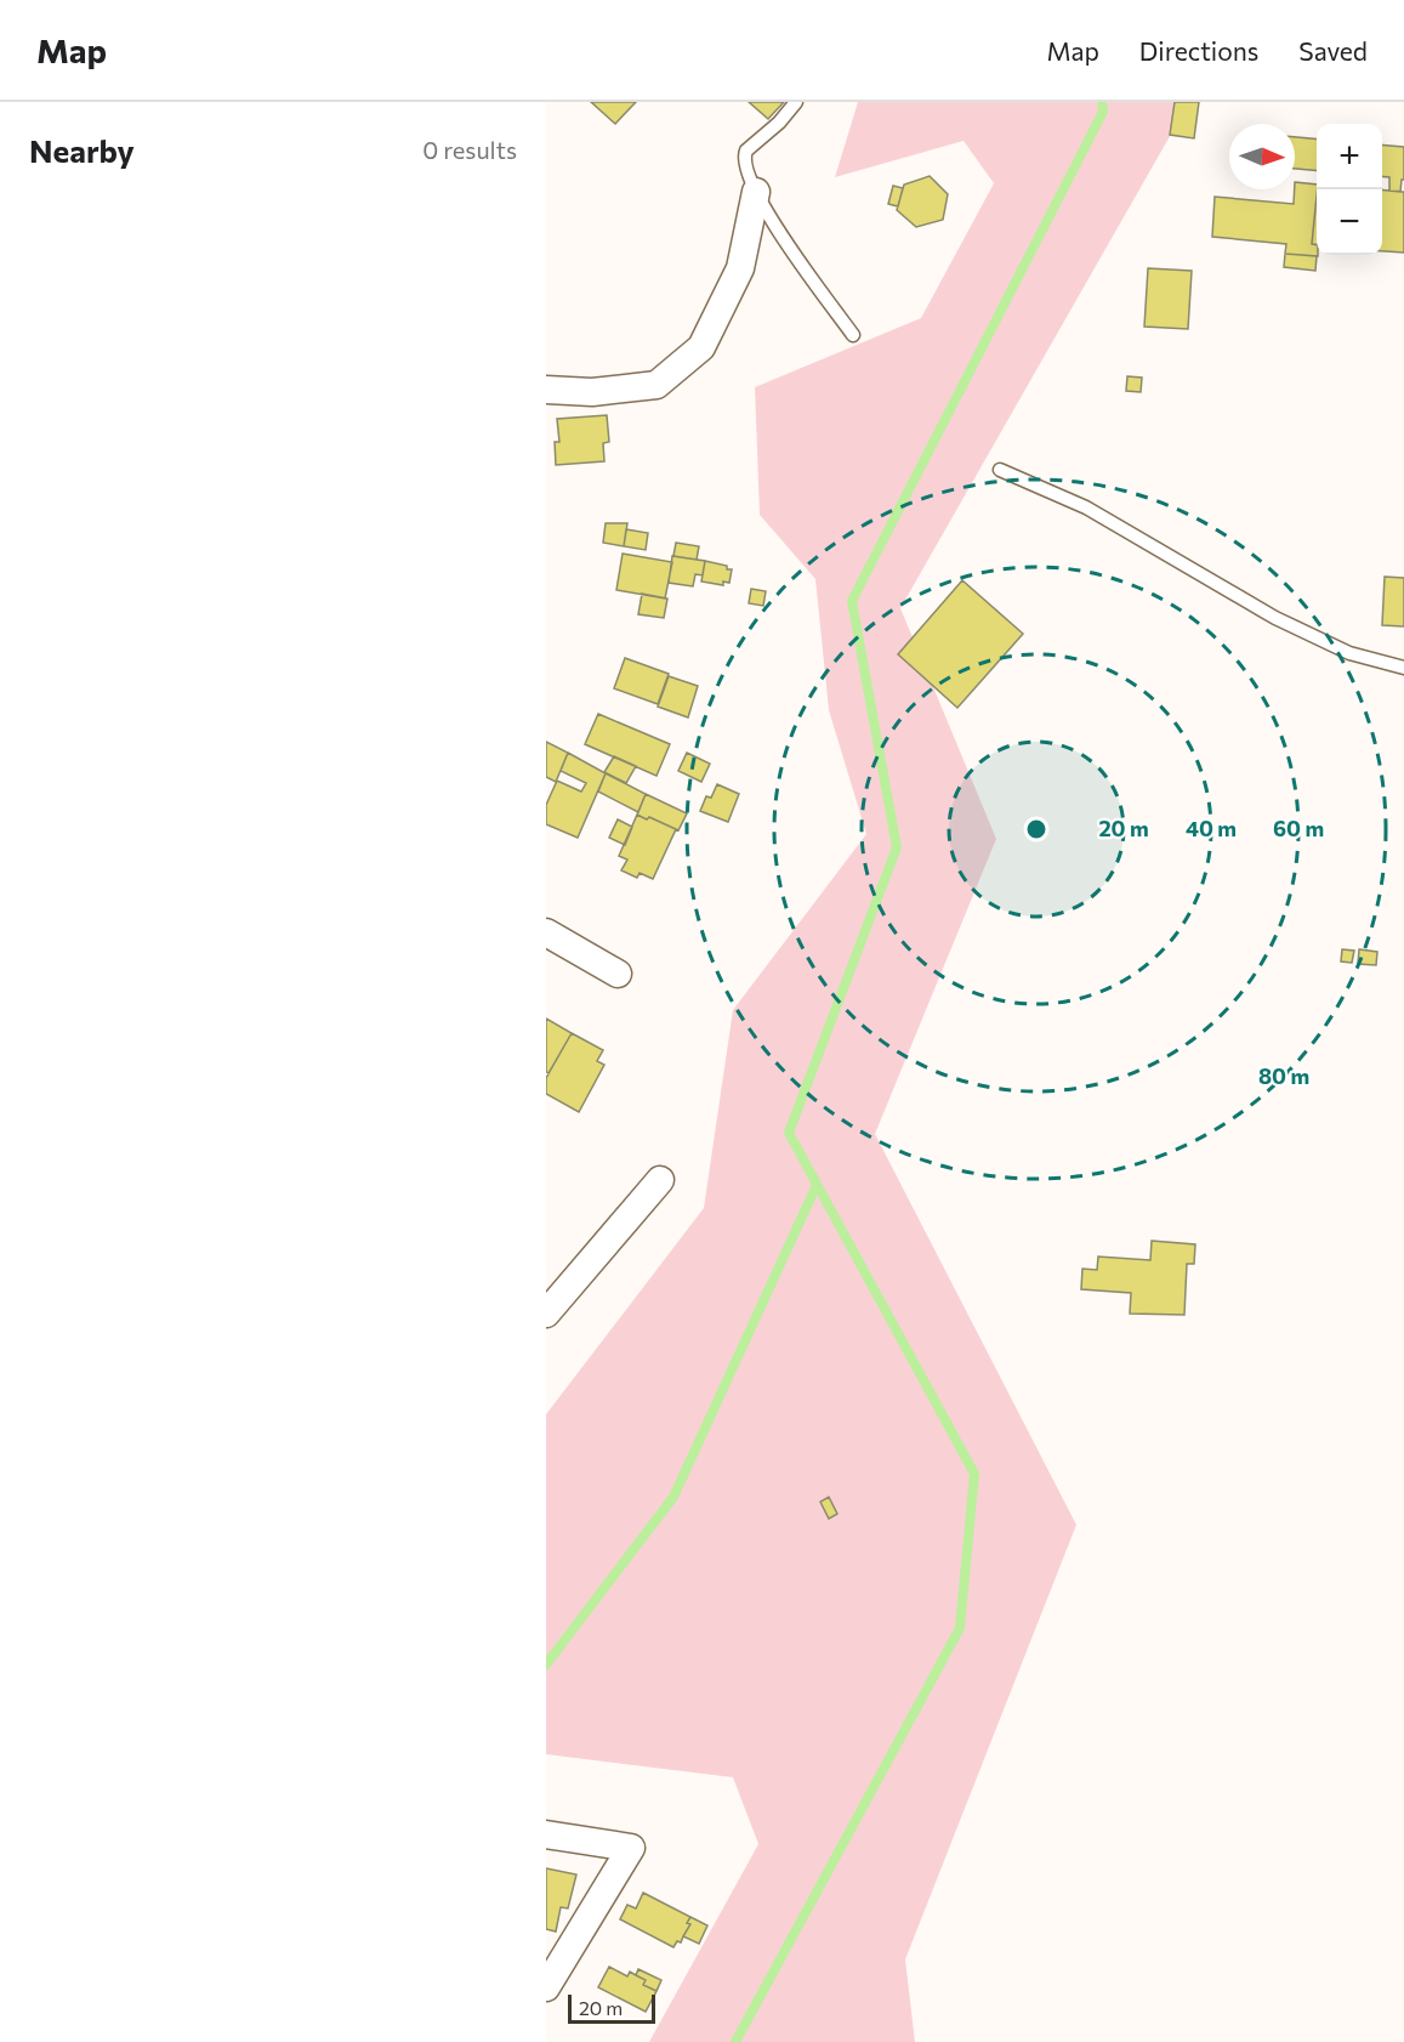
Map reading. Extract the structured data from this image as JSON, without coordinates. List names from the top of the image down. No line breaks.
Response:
{"scale_bar":"20 m","north":"right","page":{"header":"Map","nav":["Map","Directions","Saved"],"heading":["Nearby","0 results"],"map_buttons":["+","−"],"scale":"20 m"},"rings":["20 m","40 m","60 m","80 m"]}
